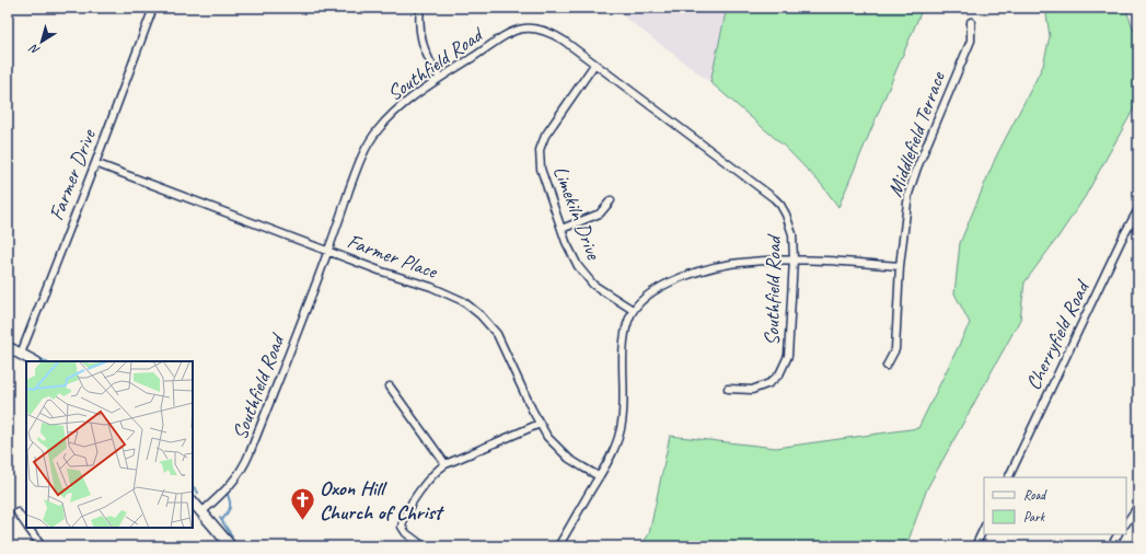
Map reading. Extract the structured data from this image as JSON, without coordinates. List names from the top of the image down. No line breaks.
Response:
{"streets":{"street":["Southfield Road","Middlefield Terrace","Farmer Drive","Limekiln Drive","Farmer Place","Cherryfield Road"]},"crossings":[["Southfield Road","Limekiln Drive"],["Southfield Road","Farmer Place"],["Farmer Drive","Farmer Place"]],"places":{"church":["Oxon Hill Church of Christ"]},"legend":["Road","Park"],"north":"bottom left"}
